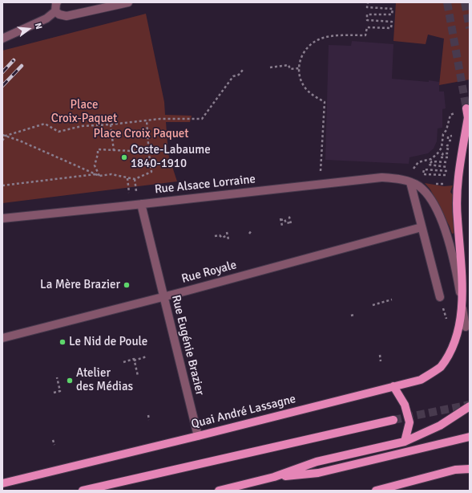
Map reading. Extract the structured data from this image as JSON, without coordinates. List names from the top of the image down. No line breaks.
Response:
{"streets":{"main road":["Quai André Lassagne"],"street":["Rue Alsace Lorraine","Rue Royale","Rue Eugénie Brazier"]},"crossings":[["Rue Alsace Lorraine","Rue Eugénie Brazier"],["Rue Royale","Rue Eugénie Brazier"],["Rue Eugénie Brazier","Quai André Lassagne"]],"parks":["Place Croix-Paquet","Place Croix Paquet"],"places":["Coste-Labaume 1840-1910","La Mère Brazier","Le Nid de Poule","Atelier des Médias"],"north":"right"}
